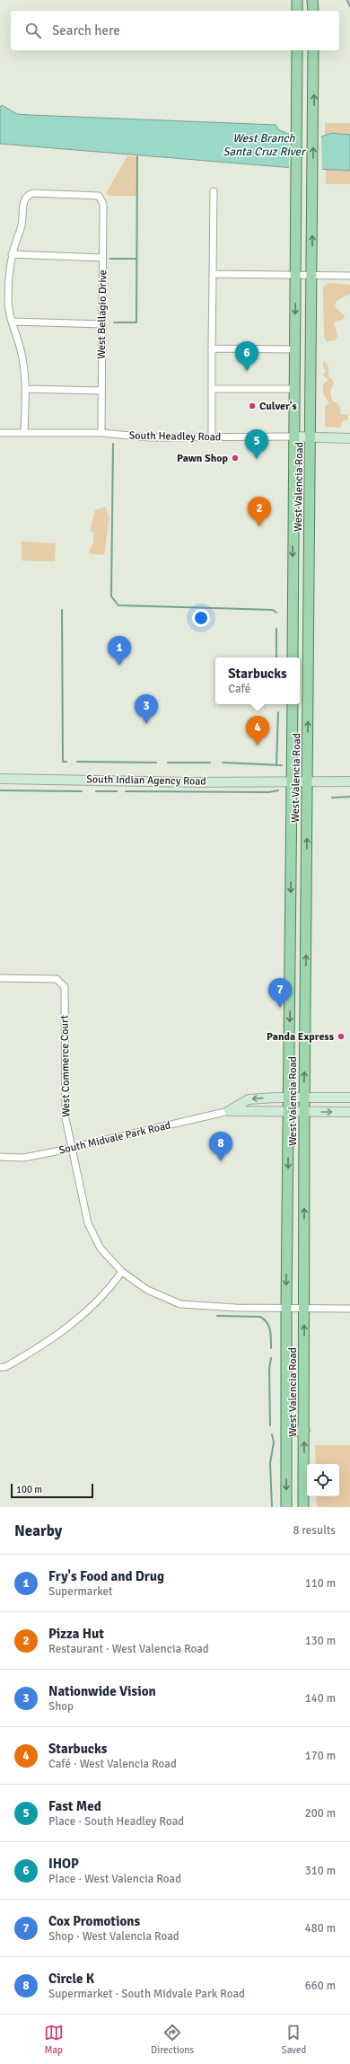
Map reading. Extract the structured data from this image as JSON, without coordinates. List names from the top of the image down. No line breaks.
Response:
{"streets":{"main road":["West Valencia Road"],"street":["West Bellagio Drive","South Headley Road","South Indian Agency Road","West Commerce Court","South Midvale Park Road"]},"crossings":[["West Bellagio Drive","South Headley Road"],["South Headley Road","West Valencia Road"],["West Valencia Road","South Indian Agency Road"],["West Valencia Road","West Commerce Court"],["West Valencia Road","South Midvale Park Road"],["West Commerce Court","South Midvale Park Road"]],"water":["West Branch Santa Cruz River"],"places":["Culver's","Pawn Shop","Panda Express"],"scale_bar":"100 m","page":{"search":"Search here","pins":["6","5","2","1","3","4","7","8"],"popup":["Starbucks","Café"],"scale":"100 m","heading":["Nearby","8 results"],"list":[{"mark":"1","name":"Fry's Food and Drug","note":"Supermarket","value":"110 m"},{"mark":"2","name":"Pizza Hut","note":"Restaurant · West Valencia Road","value":"130 m"},{"mark":"3","name":"Nationwide Vision","note":"Shop","value":"140 m"},{"mark":"4","name":"Starbucks","note":"Café · West Valencia Road","value":"170 m"},{"mark":"5","name":"Fast Med","note":"Place · South Headley Road","value":"200 m"},{"mark":"6","name":"IHOP","note":"Place · West Valencia Road","value":"310 m"},{"mark":"7","name":"Cox Promotions","note":"Shop · West Valencia Road","value":"480 m"},{"mark":"8","name":"Circle K","note":"Supermarket · South Midvale Park Road","value":"660 m"}],"nav":["Map","Directions","Saved"]}}
